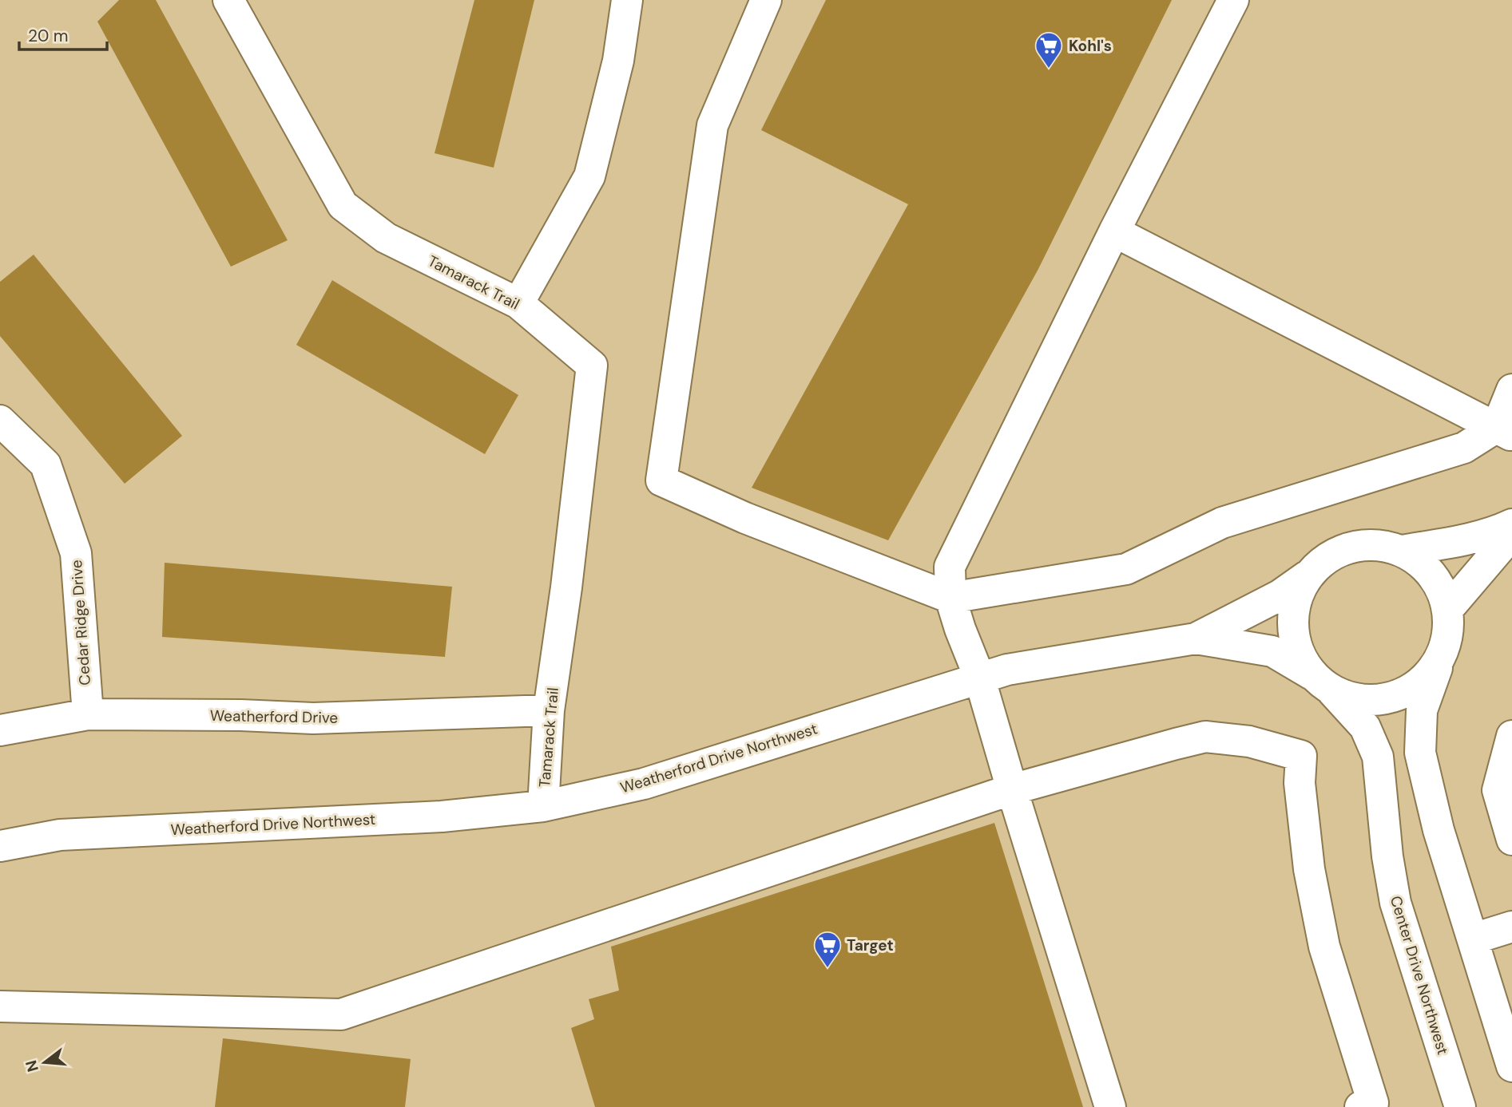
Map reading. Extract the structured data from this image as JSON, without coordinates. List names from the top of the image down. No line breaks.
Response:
{"streets":{"street":["Tamarack Trail","Cedar Ridge Drive","Weatherford Drive","Weatherford Drive Northwest","Center Drive Northwest"]},"crossings":[["Tamarack Trail","Weatherford Drive"],["Tamarack Trail","Weatherford Drive Northwest"],["Cedar Ridge Drive","Weatherford Drive"],["Weatherford Drive Northwest","Center Drive Northwest"]],"places":{"supermarket":["Kohl's","Target"]},"scale_bar":"20 m","north":"left"}
